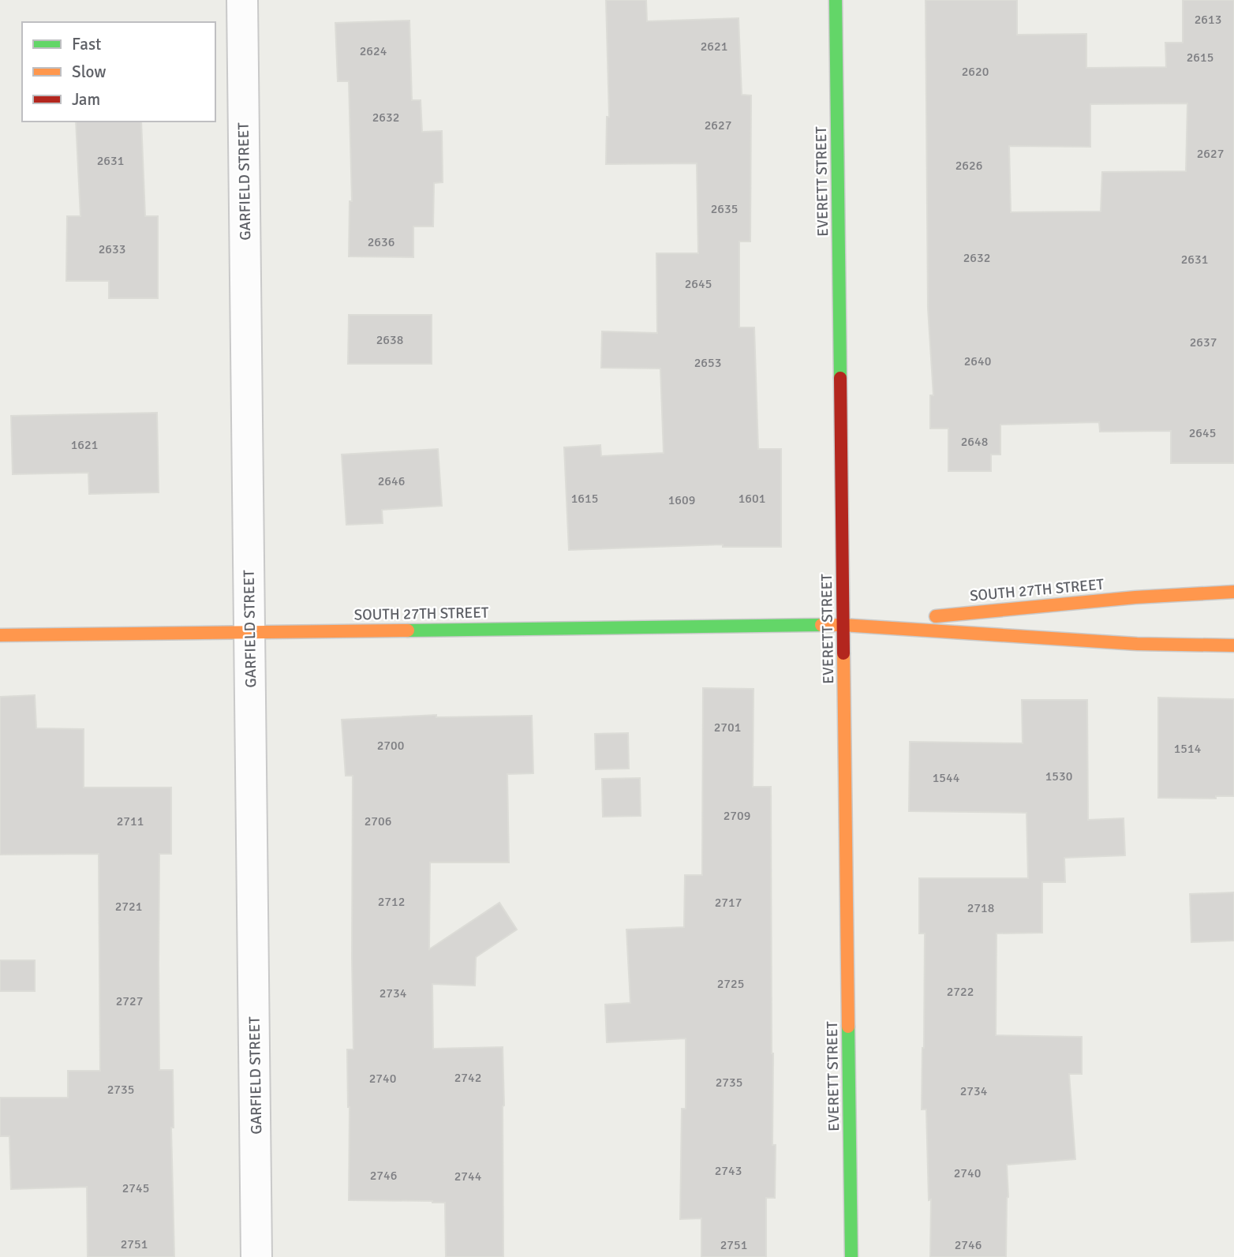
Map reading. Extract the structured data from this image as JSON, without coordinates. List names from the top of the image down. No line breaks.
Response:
{"streets":{"main road":["EVERETT STREET","SOUTH 27TH STREET"],"street":["GARFIELD STREET"]},"crossings":[["GARFIELD STREET","SOUTH 27TH STREET"],["EVERETT STREET","SOUTH 27TH STREET"]],"house_numbers":["2613","2621","2624","2615","2620","2632","2627","2627","2631","2626","2635","2636","2633","2632","2631","2645","2638","2637","2640","2653","2645","2648","1621","2646","1615","1601","1609","2701","2700","1514","1530","1544","2709","2711","2706","2712","2717","2721","2718","2725","2722","2734","2727","2742","2740","2735","2735","2734","2743","2740","2746","2744","2745","2751","2751","2746"],"legend":["Fast","Slow","Jam"]}
